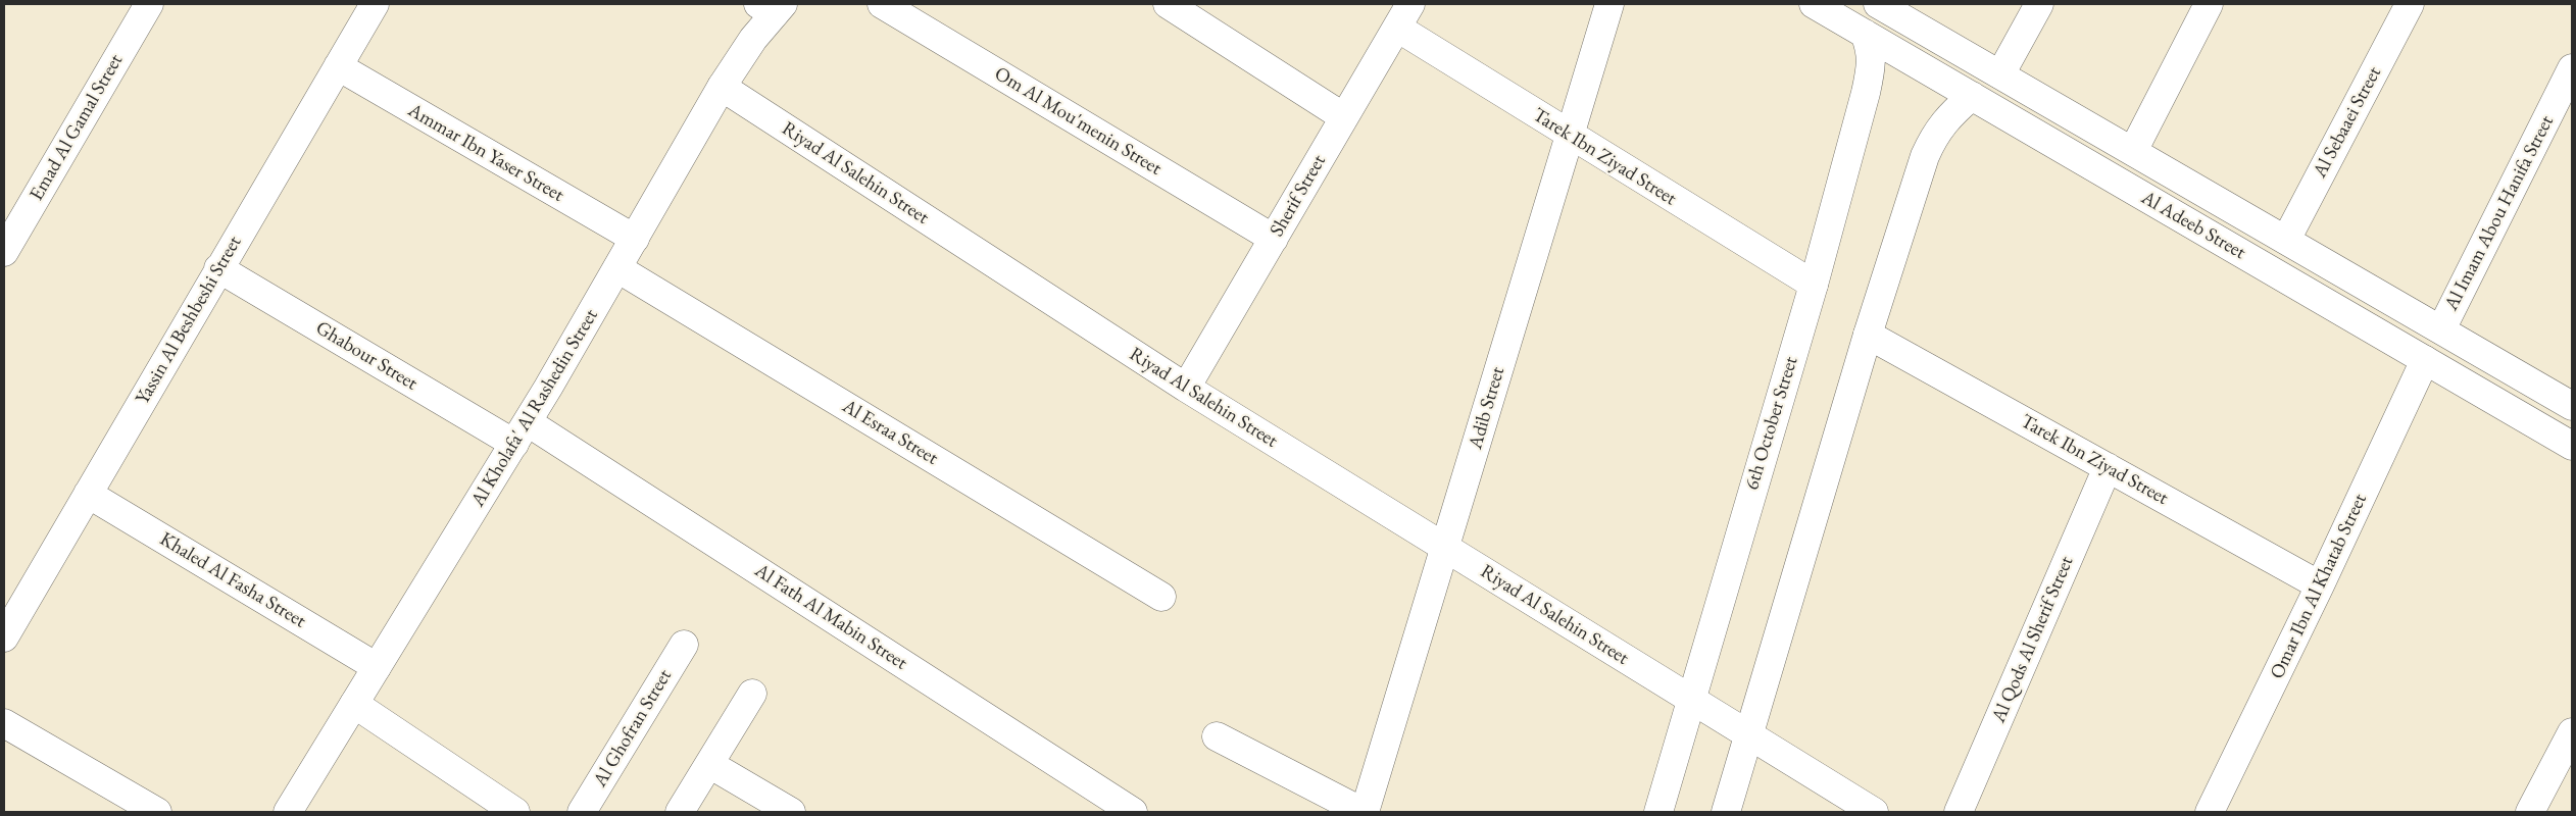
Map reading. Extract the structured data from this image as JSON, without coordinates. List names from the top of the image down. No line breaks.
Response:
{"streets":{"street":["Om Al Mou'menin Street","Al Sebaaei Street","Emad Al Gamal Street","Ammar Ibn Yaser Street","Tarek Ibn Ziyad Street","Riyad Al Salehin Street","Sherif Street","Al Imam Abou Hanifa Street","Al Adeeb Street","Yassin Al Beshbeshi Street","Ghabour Street","Al Kholafa' Al Rashedin Street","Adib Street","6th October Street","Al Esraa Street","Khaled Al Fasha Street","Omar Ibn Al Khatab Street","Al Fath Al Mabin Street","Al Qods Al Sherif Street","Al Ghofran Street"]},"crossings":[["Om Al Mou'menin Street","Sherif Street"],["Al Sebaaei Street","Al Adeeb Street"],["Ammar Ibn Yaser Street","Yassin Al Beshbeshi Street"],["Ammar Ibn Yaser Street","Al Kholafa' Al Rashedin Street"],["Tarek Ibn Ziyad Street","Sherif Street"],["Tarek Ibn Ziyad Street","Adib Street"],["Tarek Ibn Ziyad Street","6th October Street"],["Tarek Ibn Ziyad Street","Omar Ibn Al Khatab Street"],["Tarek Ibn Ziyad Street","Al Qods Al Sherif Street"],["Riyad Al Salehin Street","Sherif Street"],["Riyad Al Salehin Street","Al Kholafa' Al Rashedin Street"],["Riyad Al Salehin Street","Adib Street"],["Riyad Al Salehin Street","6th October Street"],["Al Imam Abou Hanifa Street","Al Adeeb Street"],["Al Adeeb Street","6th October Street"],["Al Adeeb Street","Omar Ibn Al Khatab Street"],["Yassin Al Beshbeshi Street","Ghabour Street"],["Yassin Al Beshbeshi Street","Khaled Al Fasha Street"],["Ghabour Street","Al Kholafa' Al Rashedin Street"],["Ghabour Street","Al Fath Al Mabin Street"],["Al Kholafa' Al Rashedin Street","Al Esraa Street"],["Al Kholafa' Al Rashedin Street","Khaled Al Fasha Street"],["Al Kholafa' Al Rashedin Street","Al Fath Al Mabin Street"]]}
